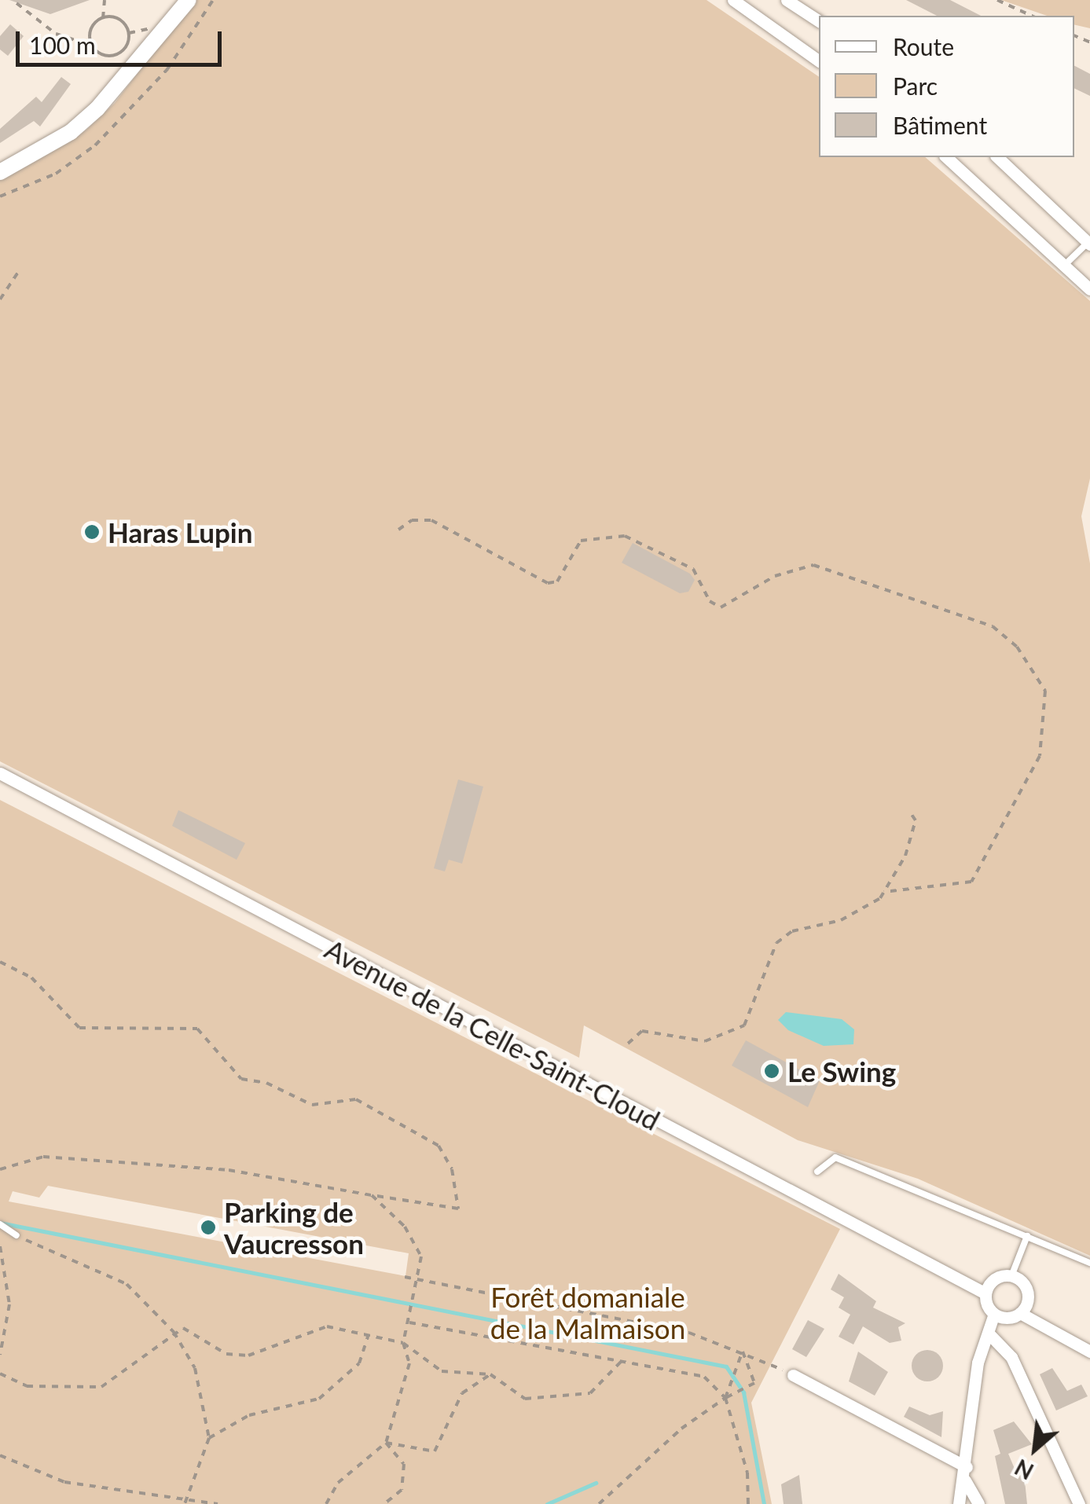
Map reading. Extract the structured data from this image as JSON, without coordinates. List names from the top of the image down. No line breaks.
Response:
{"streets":{"street":["Avenue de la Celle-Saint-Cloud"]},"parks":["Forêt domaniale de la Malmaison"],"places":["Haras Lupin","Le Swing","Parking de Vaucresson"],"legend":["Route","Parc","Bâtiment"],"scale_bar":"100 m","north":"bottom left"}
